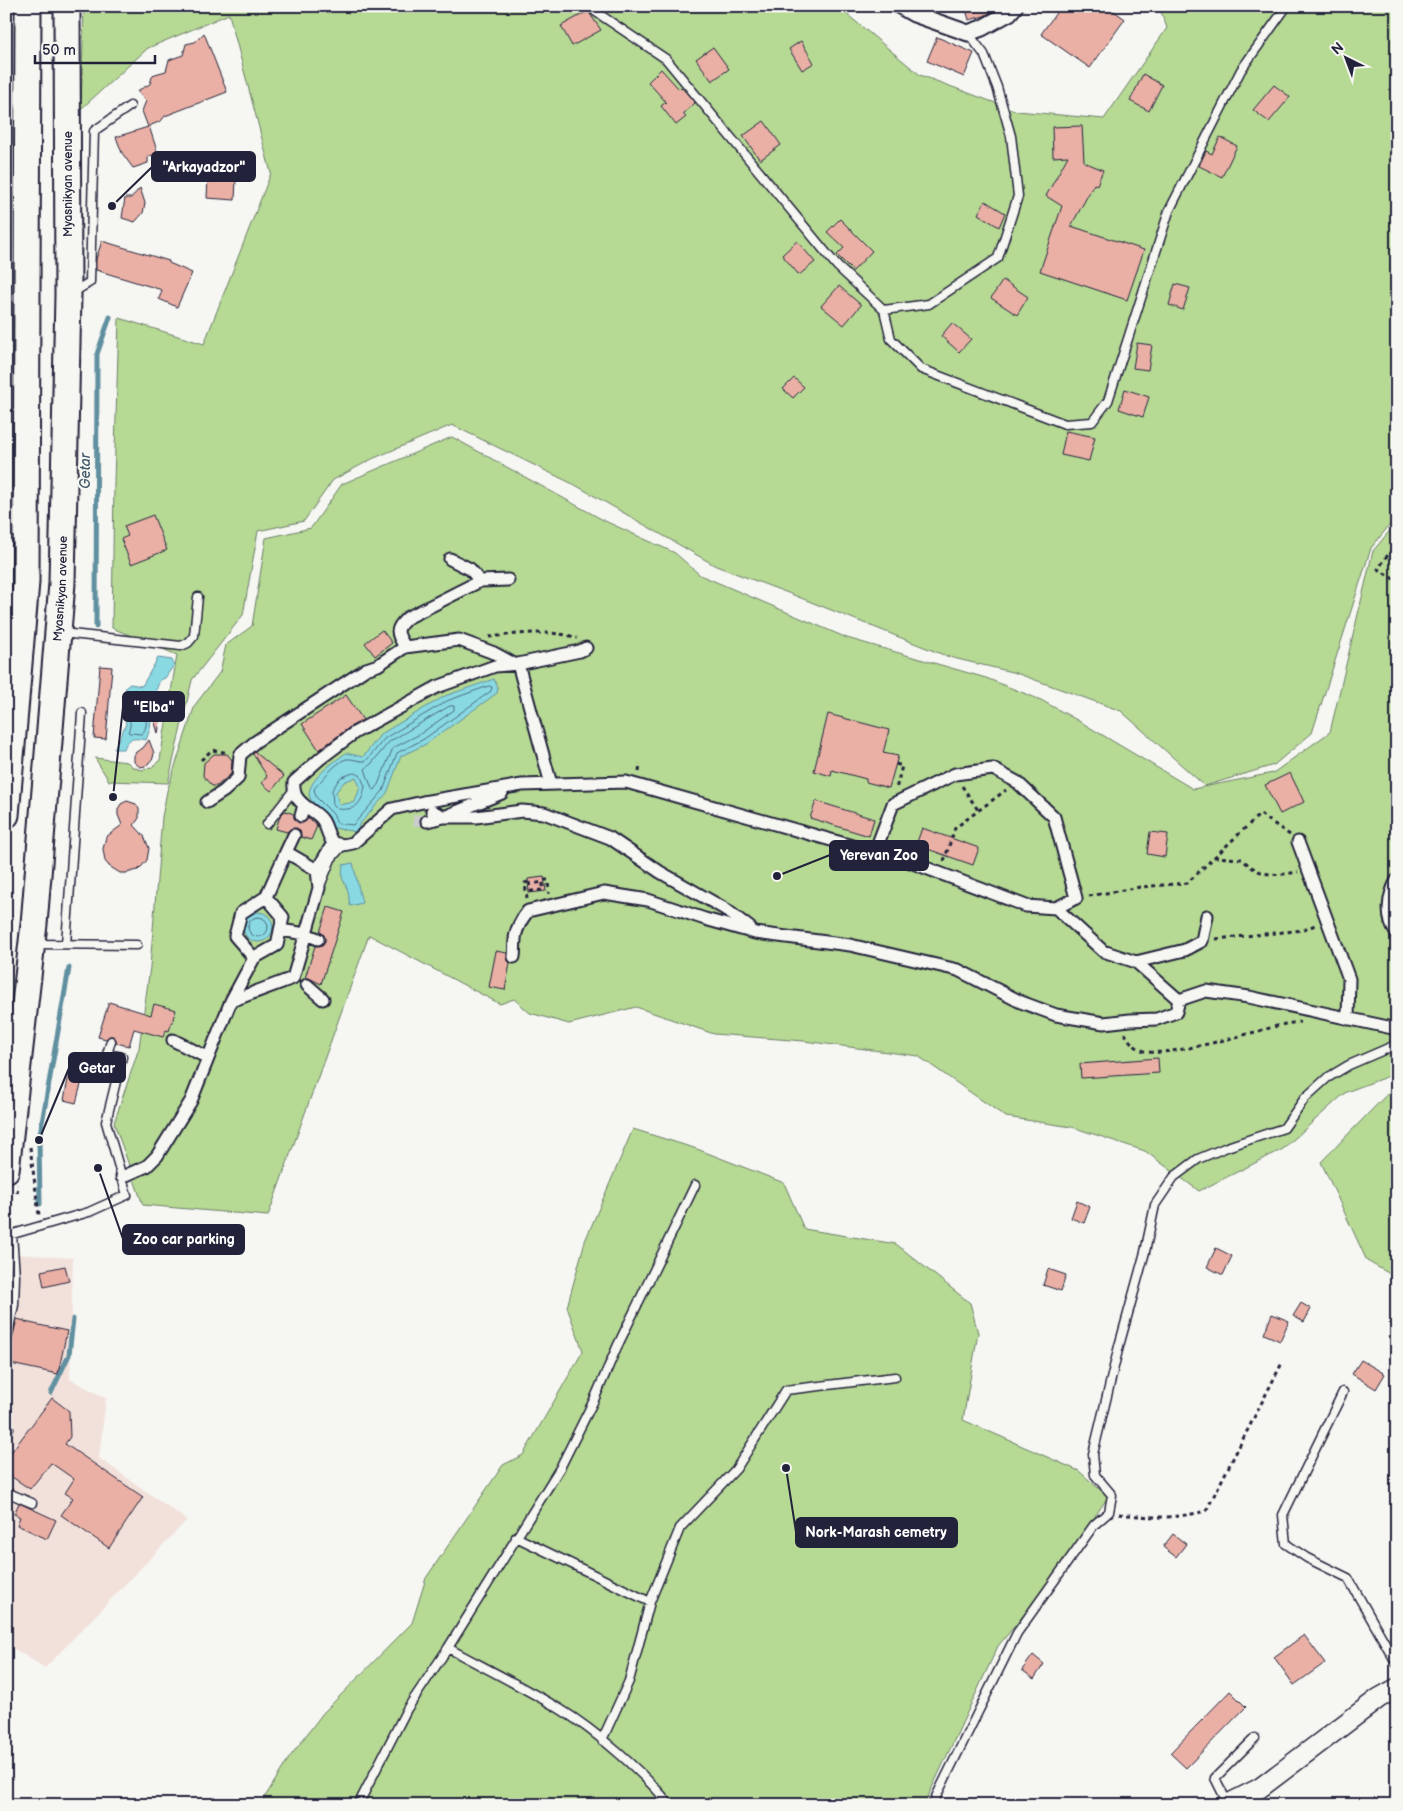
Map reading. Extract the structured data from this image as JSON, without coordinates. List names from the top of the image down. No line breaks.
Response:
{"streets":{"highway":["Myasnikyan avenue"]},"water":["Getar"],"places":["\"Arkayadzor\"","\"Elba\"","Yerevan Zoo","Getar","Zoo car parking","Nork-Marash cemetry"],"scale_bar":"50 m","north":"top left"}
